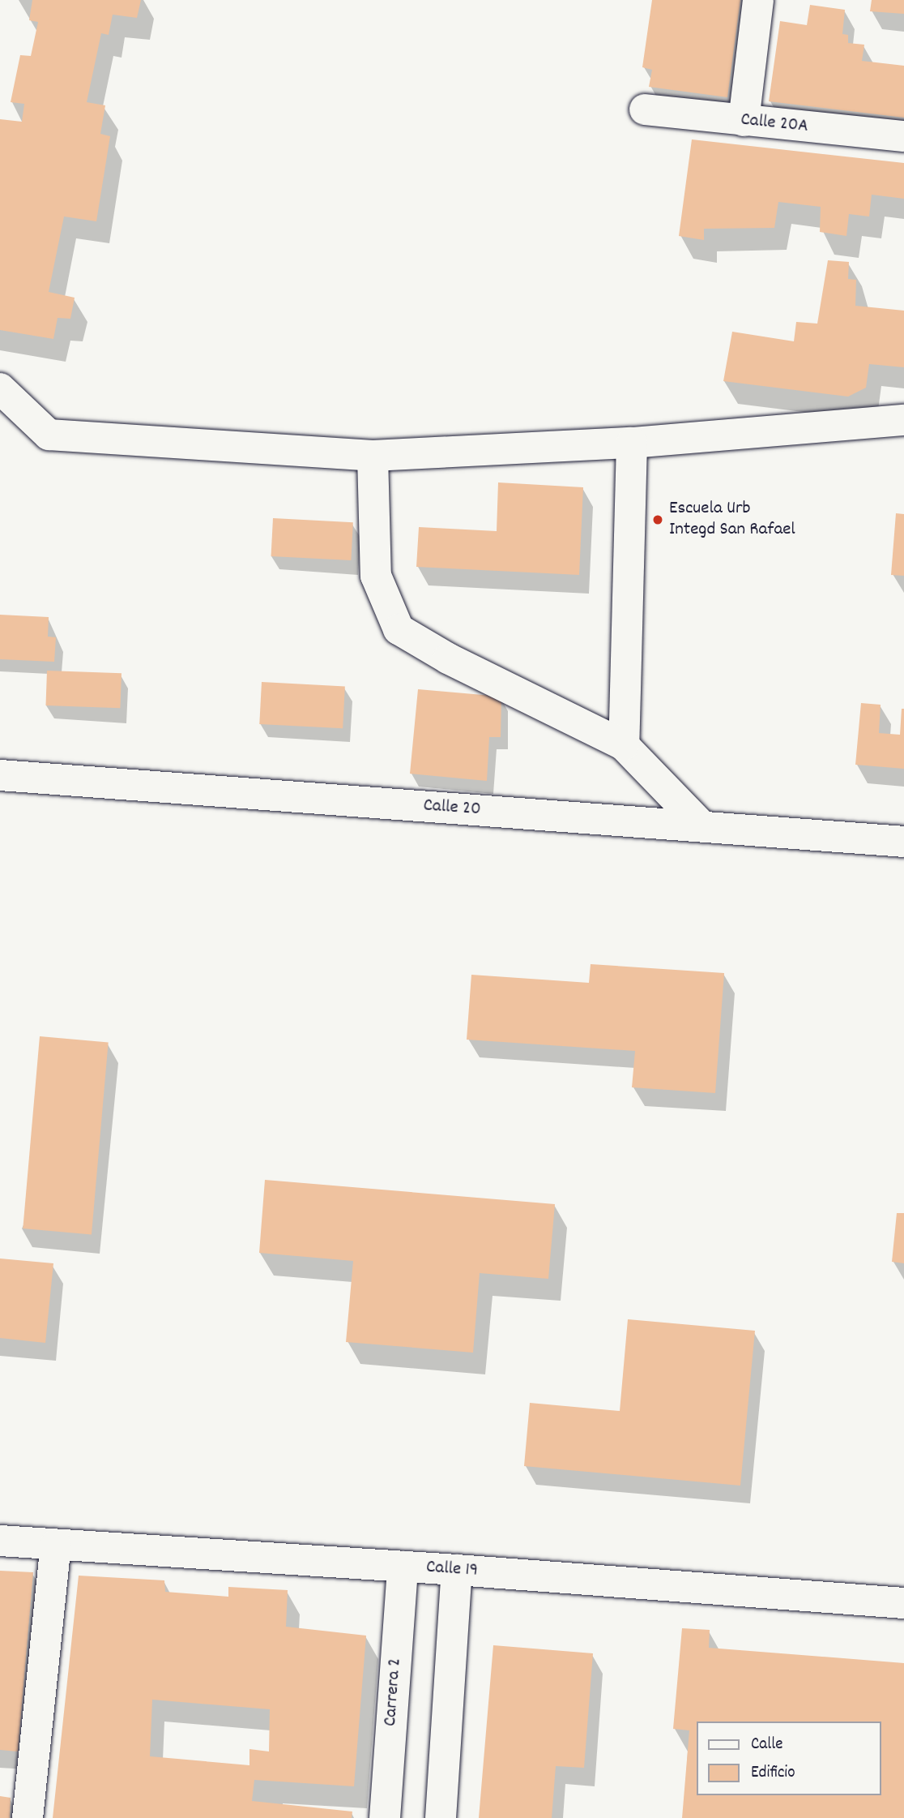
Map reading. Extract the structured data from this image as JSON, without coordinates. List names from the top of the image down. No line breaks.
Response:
{"streets":{"street":["Calle 20A","Calle 20","Calle 19","Carrera 2"]},"crossings":[["Calle 19","Carrera 2"]],"places":["Escuela Urb Integd San Rafael"],"legend":["Calle","Edificio"]}
